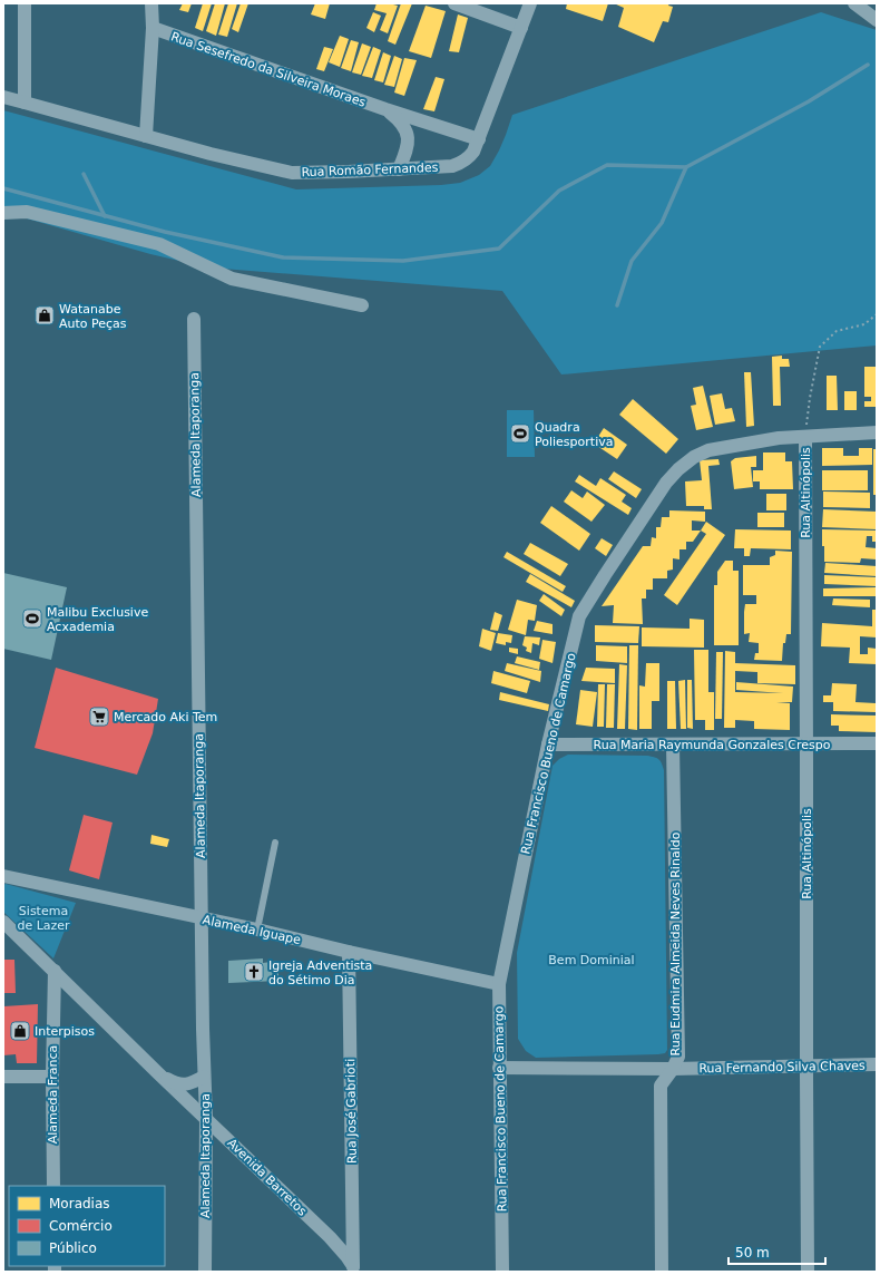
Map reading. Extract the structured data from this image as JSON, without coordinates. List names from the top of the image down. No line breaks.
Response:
{"streets":{"street":["Rua Sesefredo da Silveira Moraes","Rua Romão Fernandes","Alameda Itaporanga","Rua Altinópolis","Rua Maria Raymunda Gonzales Crespo","Rua Francisco Bueno de Camargo","Alameda Iguape","Rua Eudmira Almeida Neves Rinaldo","Rua Fernando Silva Chaves","Alameda Franca","Rua José Gabrioti","Avenida Barretos"]},"crossings":[["Alameda Itaporanga","Alameda Iguape"],["Alameda Itaporanga","Avenida Barretos"],["Rua Altinópolis","Rua Maria Raymunda Gonzales Crespo"],["Rua Altinópolis","Rua Francisco Bueno de Camargo"],["Rua Altinópolis","Rua Fernando Silva Chaves"],["Rua Maria Raymunda Gonzales Crespo","Rua Francisco Bueno de Camargo"],["Rua Maria Raymunda Gonzales Crespo","Rua Eudmira Almeida Neves Rinaldo"],["Rua Francisco Bueno de Camargo","Alameda Iguape"],["Rua Francisco Bueno de Camargo","Rua Fernando Silva Chaves"],["Alameda Iguape","Rua José Gabrioti"],["Rua Eudmira Almeida Neves Rinaldo","Rua Fernando Silva Chaves"],["Alameda Franca","Avenida Barretos"],["Rua José Gabrioti","Avenida Barretos"]],"parks":["Sistema de Lazer","Bem Dominial"],"places":{"shop":["Watanabe Auto Peças","Interpisos"],"sports":["Quadra Poliesportiva","Malibu Exclusive Acxademia"],"supermarket":["Mercado Aki Tem"],"church":["Igreja Adventista do Sétimo Dia"]},"legend":["Moradias","Comércio","Público"],"scale_bar":"50 m"}
